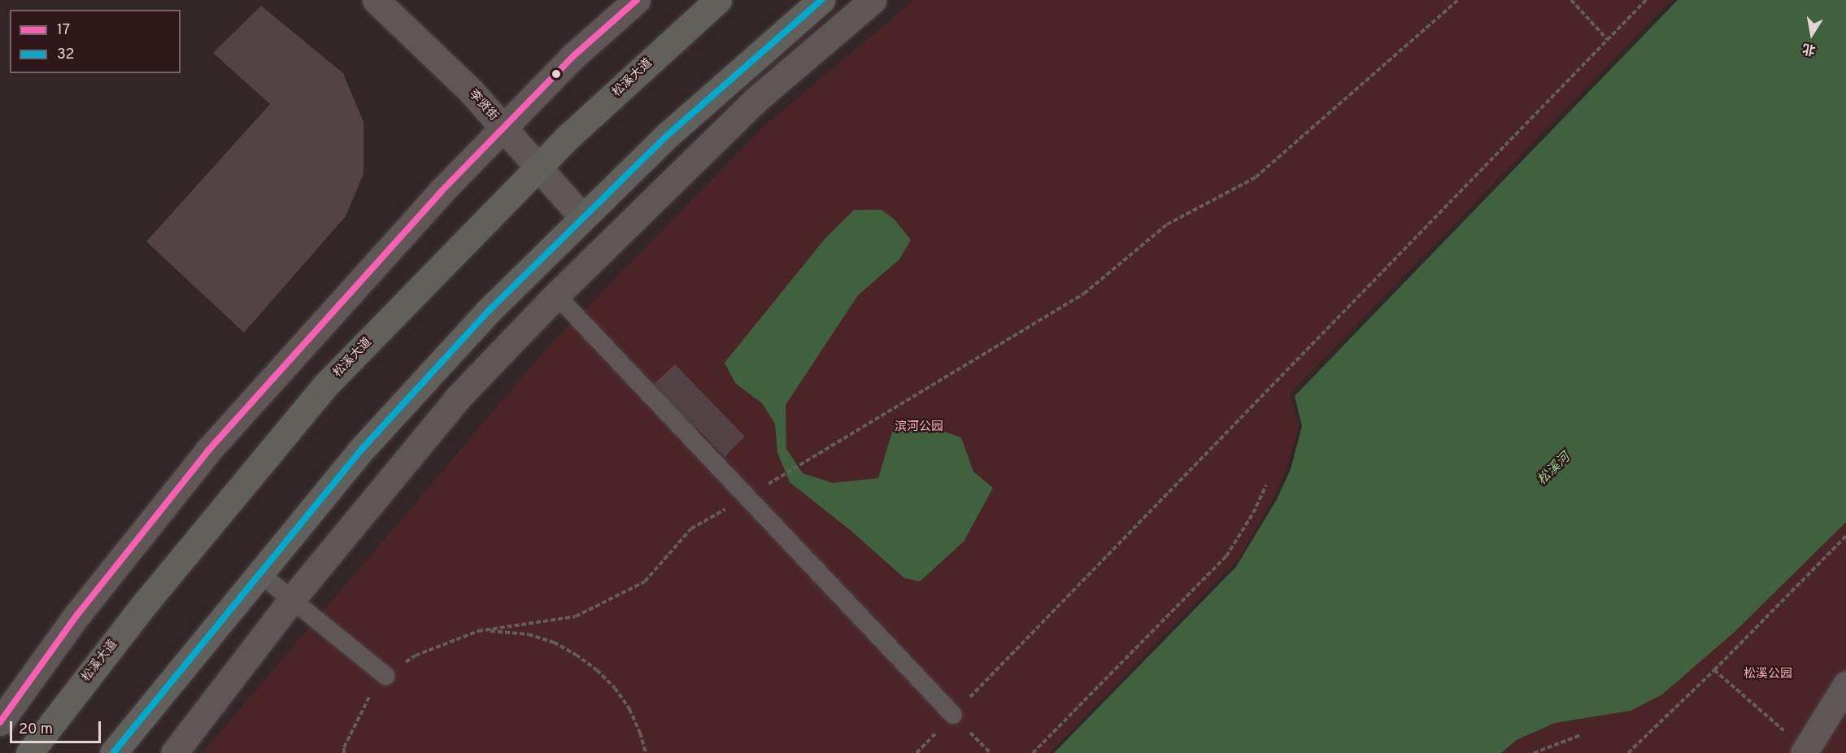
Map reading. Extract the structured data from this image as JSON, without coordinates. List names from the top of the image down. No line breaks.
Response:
{"streets":{"highway":["松溪大道"],"street":["李贤街"]},"crossings":[["松溪大道","李贤街"]],"water":["松溪河"],"parks":["滨河公园","松溪公园"],"lines":["transit line 17","transit line 32"],"legend":["17","32"],"scale_bar":"20 m","north":"bottom"}
